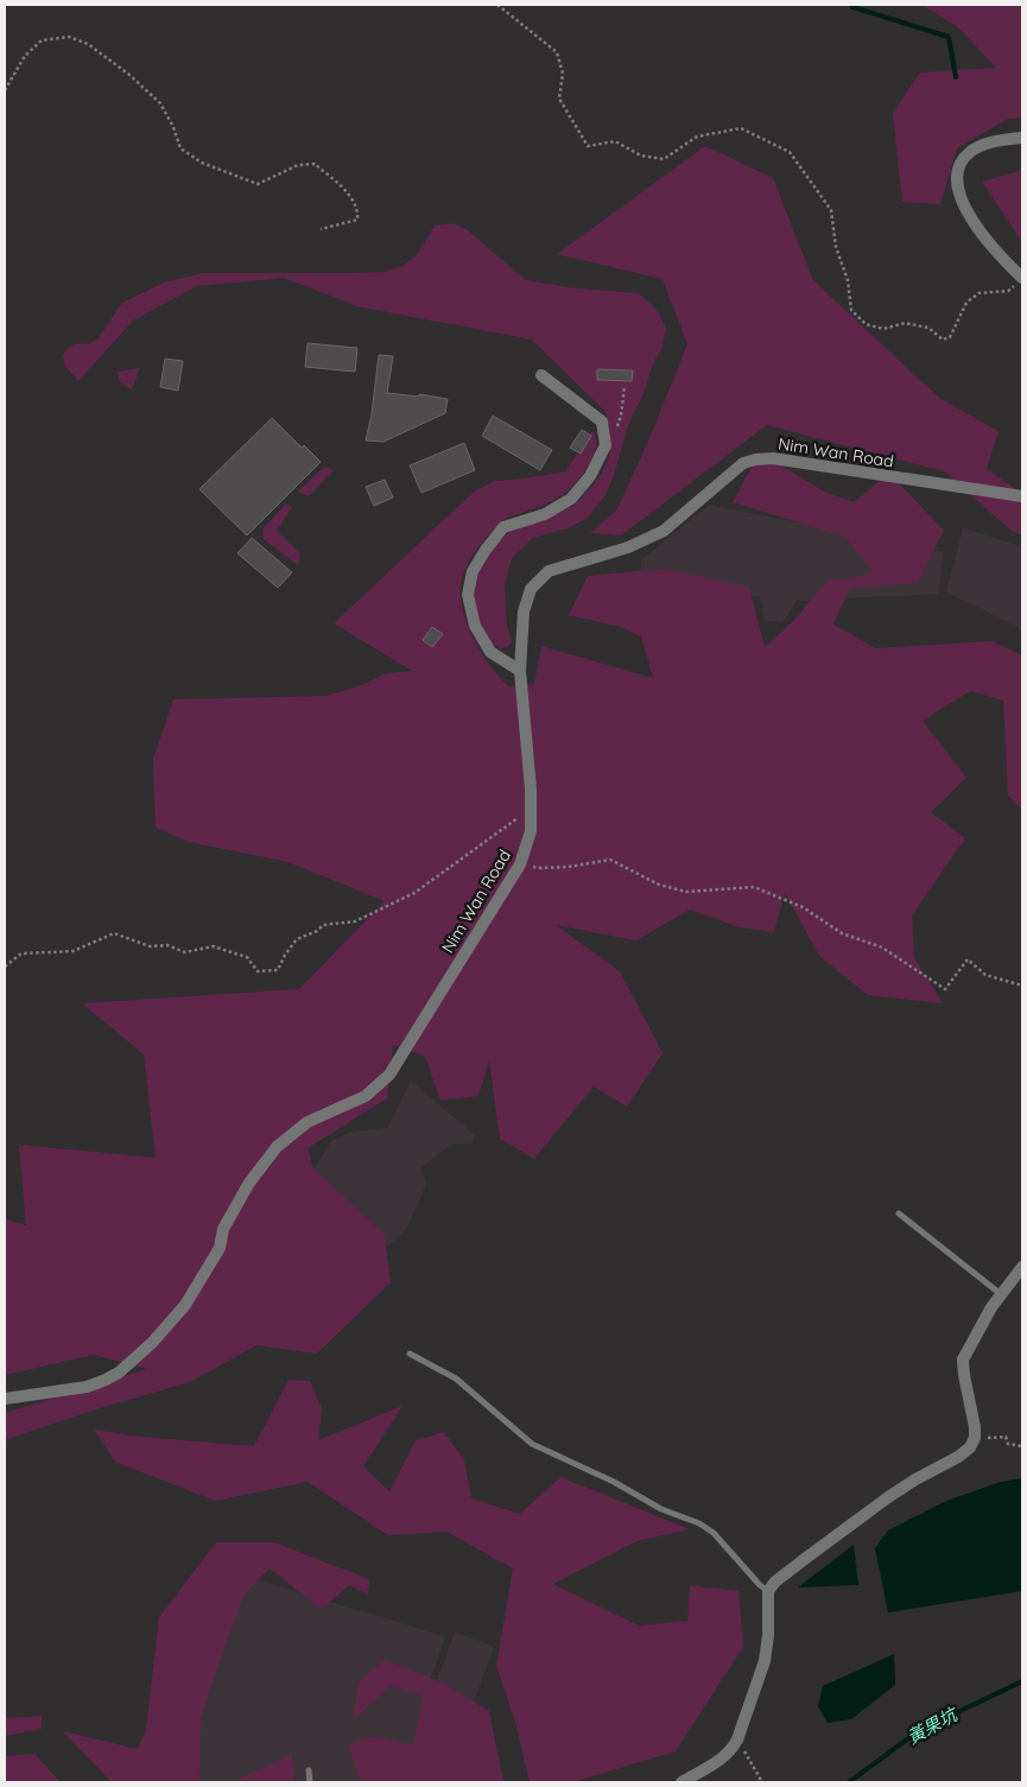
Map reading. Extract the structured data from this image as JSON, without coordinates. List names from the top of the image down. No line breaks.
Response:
{"streets":{"street":["Nim Wan Road"]},"water":["黃果坑"]}
